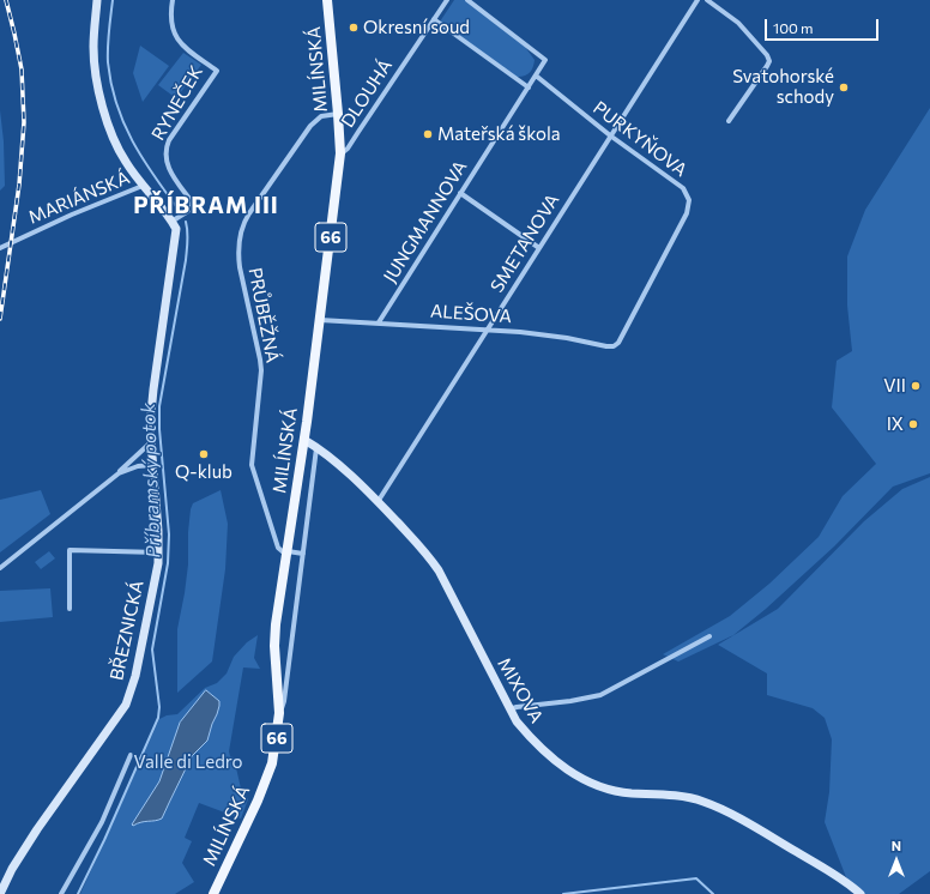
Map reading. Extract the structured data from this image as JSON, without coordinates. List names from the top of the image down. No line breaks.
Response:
{"streets":{"main road":["MILÍNSKÁ","66"],"street":["DLOUHÁ","RYNEČEK","PURKYŇOVA","MARIÁNSKÁ","JUNGMANNOVA","SMETANOVA","ALEŠOVA","PRŮBĚŽNÁ","BŘEZNICKÁ","MIXOVA"]},"crossings":[["MILÍNSKÁ","DLOUHÁ"],["MILÍNSKÁ","ALEŠOVA"],["MILÍNSKÁ","PRŮBĚŽNÁ"],["MILÍNSKÁ","MIXOVA"],["RYNEČEK","BŘEZNICKÁ"],["PURKYŇOVA","JUNGMANNOVA"],["PURKYŇOVA","SMETANOVA"],["PURKYŇOVA","ALEŠOVA"],["JUNGMANNOVA","ALEŠOVA"],["SMETANOVA","ALEŠOVA"],["SMETANOVA","MIXOVA"]],"districts":["PŘÍBRAM III"],"water":["Příbramský potok"],"parks":["Valle di Ledro"],"places":["Okresní soud","Svatohorské schody","Mateřská škola","VII","IX","Q-klub"],"scale_bar":"100 m","north":"top"}
